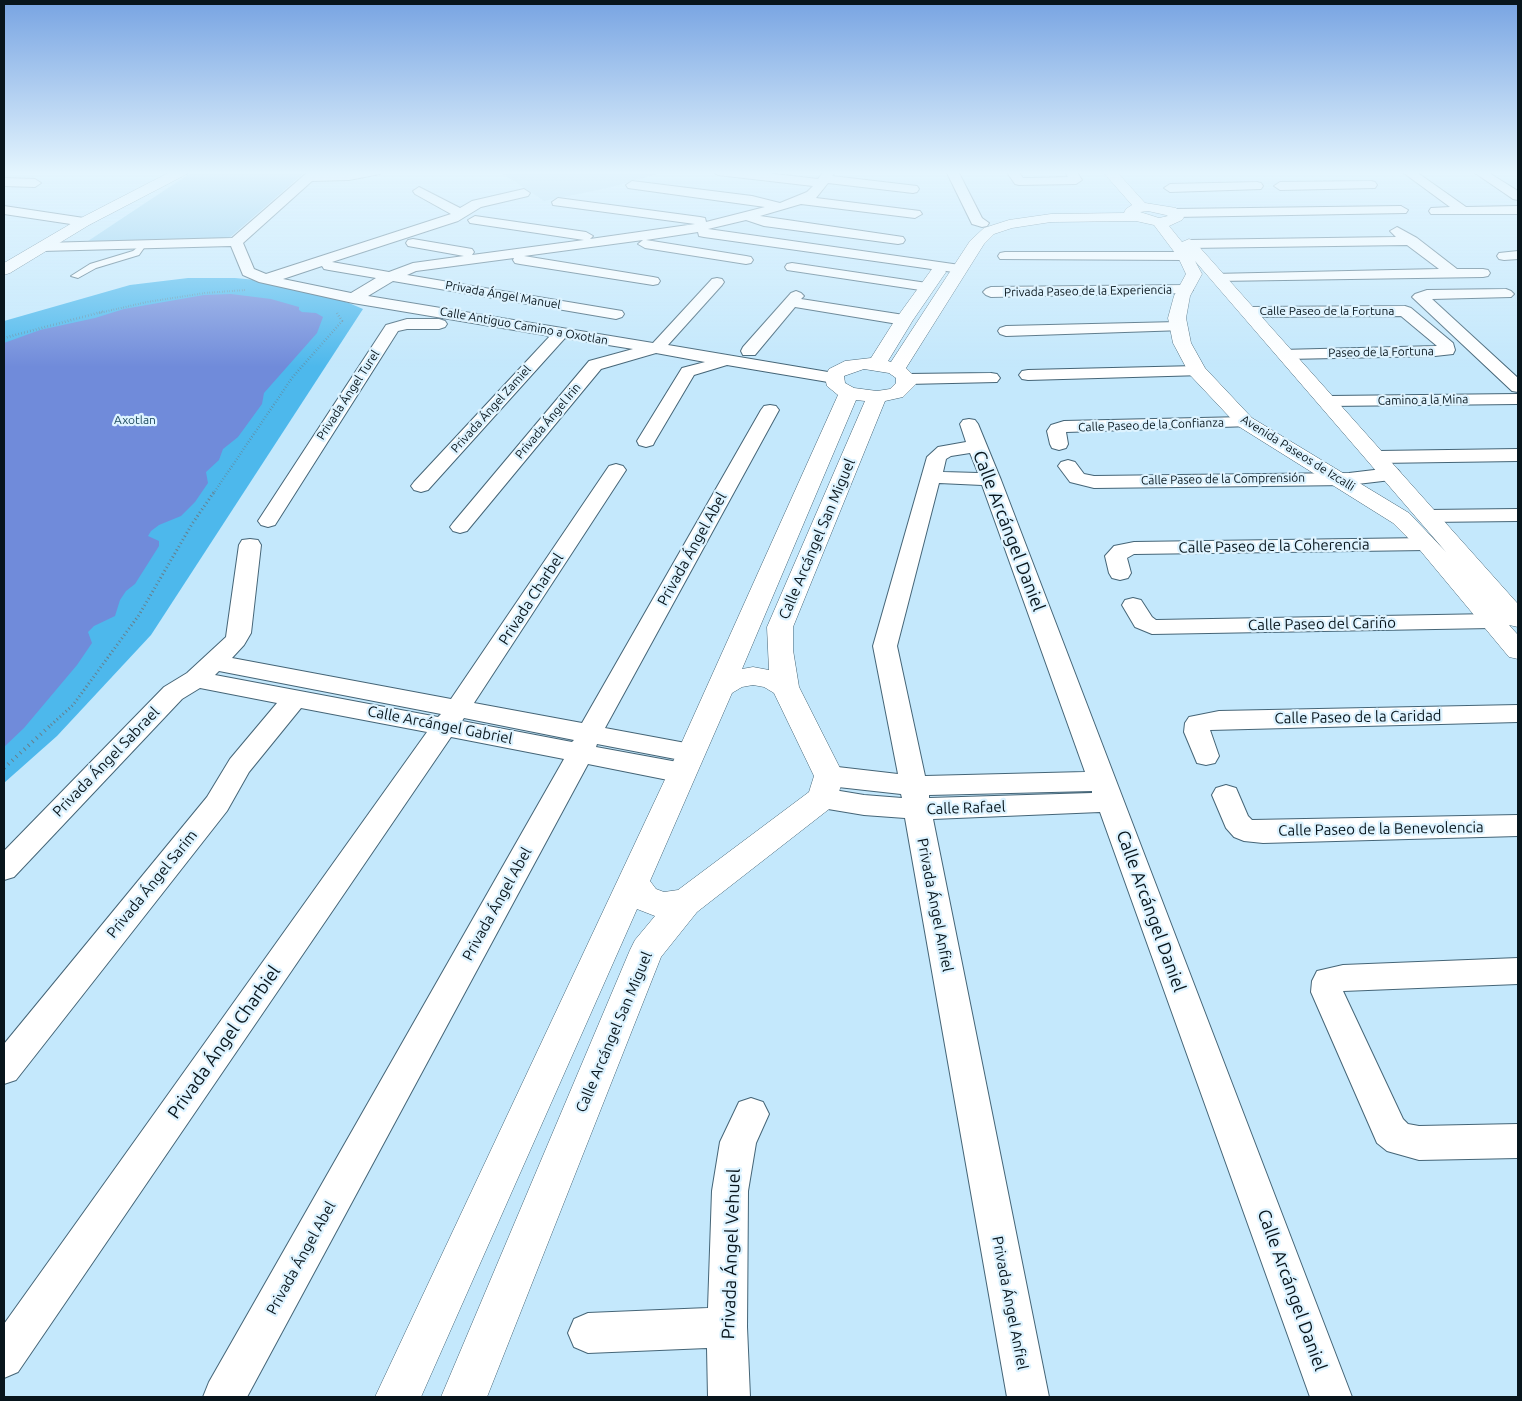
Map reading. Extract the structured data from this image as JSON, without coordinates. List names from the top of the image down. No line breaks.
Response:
{"streets":{"street":["Privada Paseo de la Experiencia","Privada Ángel Manuel","Calle Paseo de la Fortuna","Calle Antiguo Camino a Oxotlan","Paseo de la Fortuna","Privada Ángel Turel","Camino a la Mina","Privada Ángel Zamiel","Privada Ángel Irin","Calle Paseo de la Confianza","Avenida Paseos de Izcalli","Calle Paseo de la Comprensión","Calle Arcángel Daniel","Calle Arcángel San Miguel","Calle Paseo de la Coherencia","Privada Ángel Abel","Privada Charbel","Calle Paseo del Cariño","Calle Paseo de la Caridad","Calle Arcángel Gabriel","Privada Ángel Sabrael","Calle Rafael","Calle Paseo de la Benevolencia","Privada Ángel Sarim","Privada Ángel Anfiel","Privada Ángel Charbiel","Privada Ángel Vehuel"]},"crossings":[["Privada Paseo de la Experiencia","Avenida Paseos de Izcalli"],["Calle Paseo de la Fortuna","Paseo de la Fortuna"],["Calle Paseo de la Fortuna","Avenida Paseos de Izcalli"],["Calle Antiguo Camino a Oxotlan","Privada Ángel Turel"],["Calle Antiguo Camino a Oxotlan","Privada Ángel Zamiel"],["Calle Antiguo Camino a Oxotlan","Privada Ángel Irin"],["Calle Antiguo Camino a Oxotlan","Calle Arcángel San Miguel"],["Paseo de la Fortuna","Avenida Paseos de Izcalli"],["Camino a la Mina","Avenida Paseos de Izcalli"],["Calle Paseo de la Confianza","Avenida Paseos de Izcalli"],["Avenida Paseos de Izcalli","Calle Paseo de la Comprensión"],["Avenida Paseos de Izcalli","Calle Paseo de la Coherencia"],["Avenida Paseos de Izcalli","Calle Paseo del Cariño"],["Calle Arcángel Daniel","Calle Rafael"],["Calle Arcángel Daniel","Privada Ángel Anfiel"],["Calle Arcángel San Miguel","Calle Arcángel Gabriel"],["Calle Arcángel San Miguel","Calle Rafael"],["Privada Ángel Abel","Calle Arcángel Gabriel"],["Privada Charbel","Calle Arcángel Gabriel"],["Privada Charbel","Privada Ángel Charbiel"],["Calle Arcángel Gabriel","Privada Ángel Sabrael"],["Calle Arcángel Gabriel","Privada Ángel Sarim"],["Calle Arcángel Gabriel","Privada Ángel Charbiel"],["Calle Rafael","Privada Ángel Anfiel"]],"parks":["Axotlan"]}
